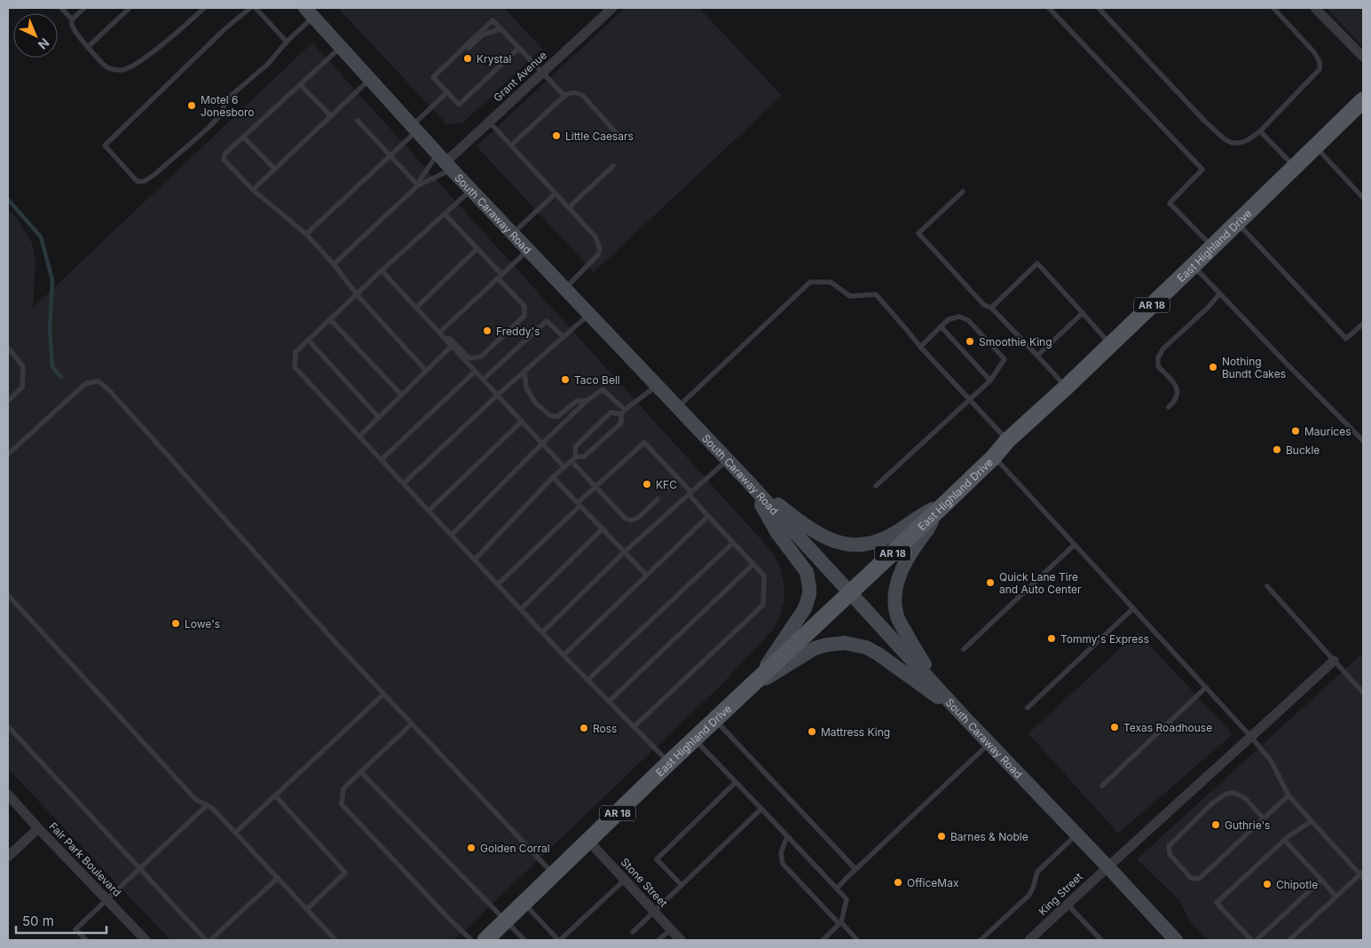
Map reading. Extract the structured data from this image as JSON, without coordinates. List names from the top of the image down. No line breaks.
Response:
{"streets":{"main road":["South Caraway Road","East Highland Drive","AR 18"],"street":["Grant Avenue","Fair Park Boulevard","Stone Street","King Street"]},"crossings":[["Grant Avenue","South Caraway Road"],["South Caraway Road","East Highland Drive"],["South Caraway Road","King Street"],["East Highland Drive","Stone Street"]],"places":["Krystal","Motel 6 Jonesboro","Little Caesars","Freddy's","Smoothie King","Nothing Bundt Cakes","Taco Bell","Maurices","Buckle","KFC","Quick Lane Tire and Auto Center","Lowe's","Tommy's Express","Texas Roadhouse","Ross","Mattress King","Guthrie's","Barnes & Noble","Golden Corral","OfficeMax","Chipotle"],"scale_bar":"50 m","north":"bottom right"}
